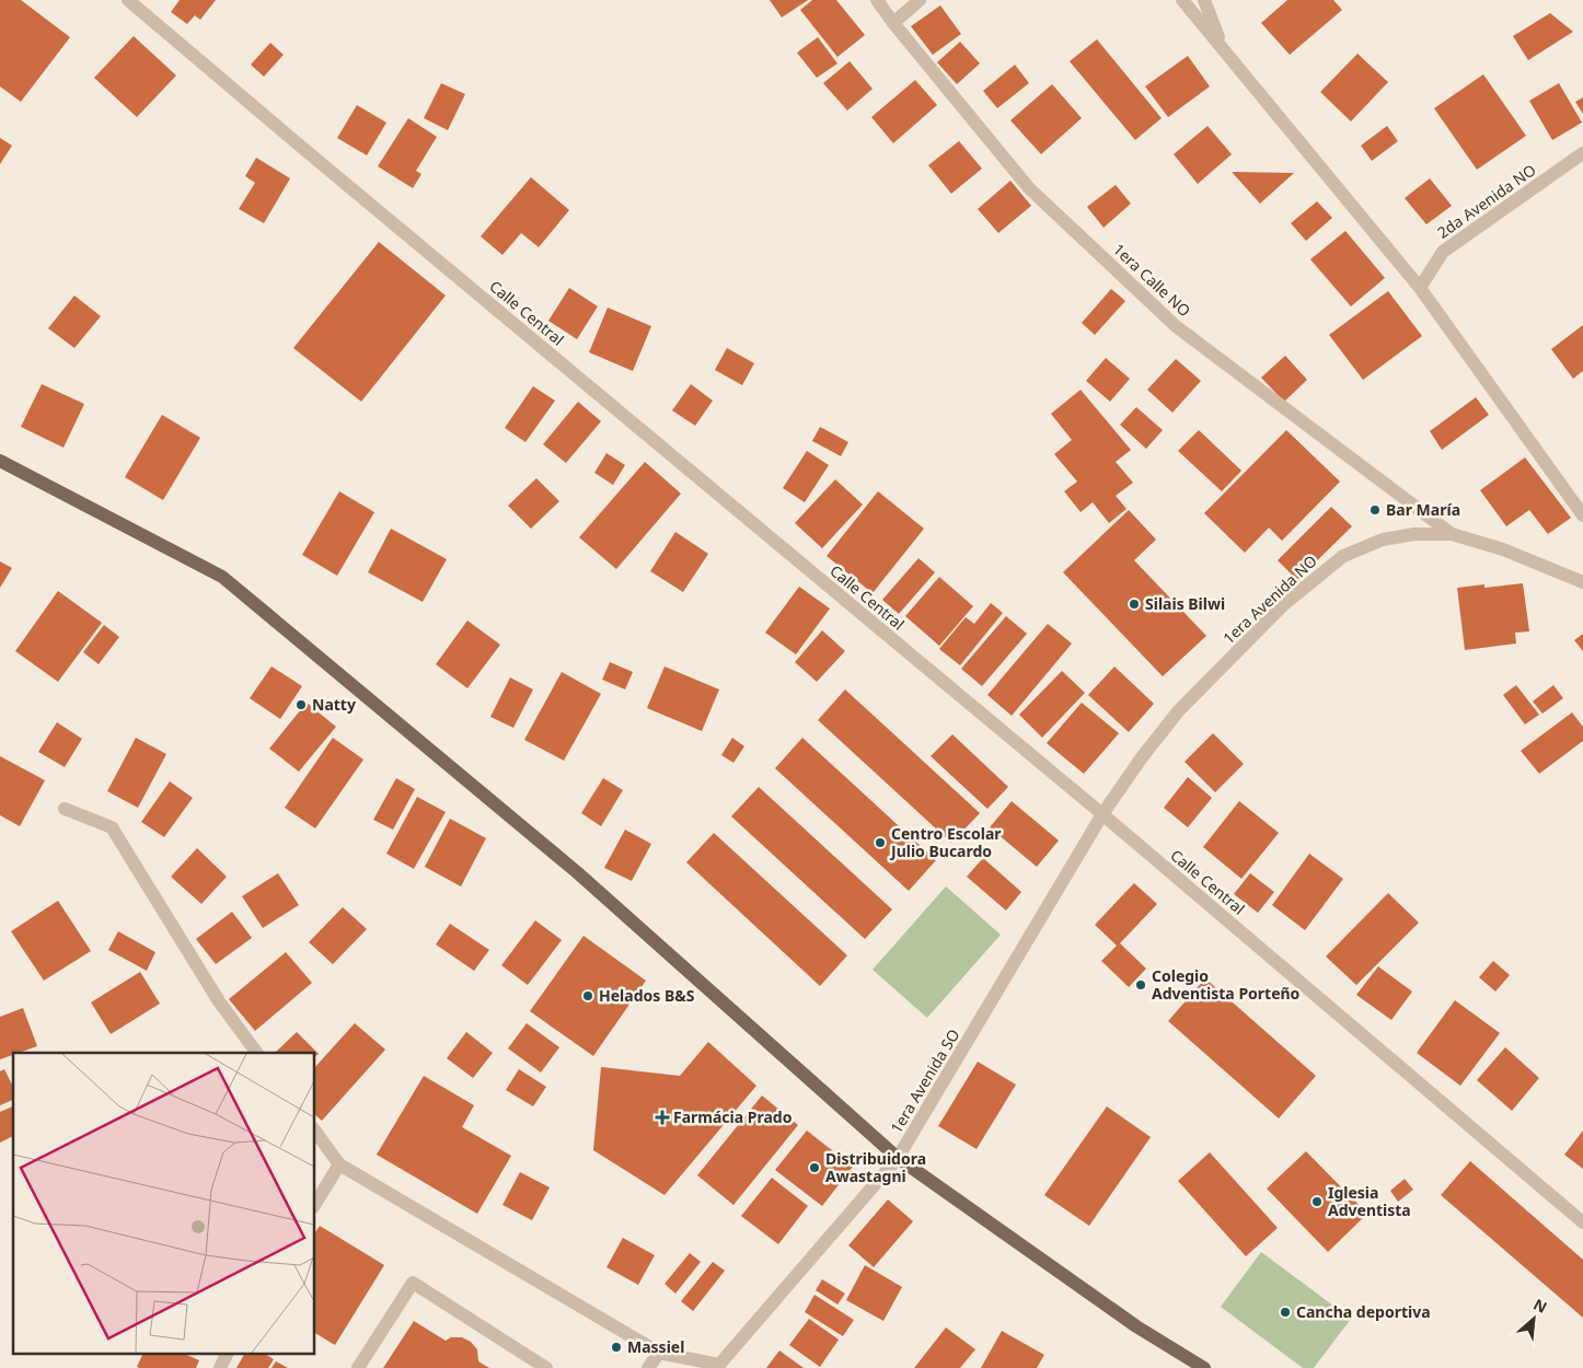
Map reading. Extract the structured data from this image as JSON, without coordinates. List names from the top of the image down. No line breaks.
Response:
{"streets":{"street":["2da Avenida NO","1era Calle NO","Calle Central","1era Avenida NO","1era Avenida SO"]},"crossings":[["1era Calle NO","1era Avenida NO"],["Calle Central","1era Avenida NO"],["Calle Central","1era Avenida SO"],["1era Avenida NO","1era Avenida SO"]],"places":{"other":["Bar María","Silais Bilwi","Natty","Centro Escolar Julio Bucardo","Colegio Adventista Porteño","Helados B&S","Distribuidora Awastagni","Iglesia Adventista","Cancha deportiva","Massiel"],"health":["Farmácia Prado"]},"north":"top right"}
